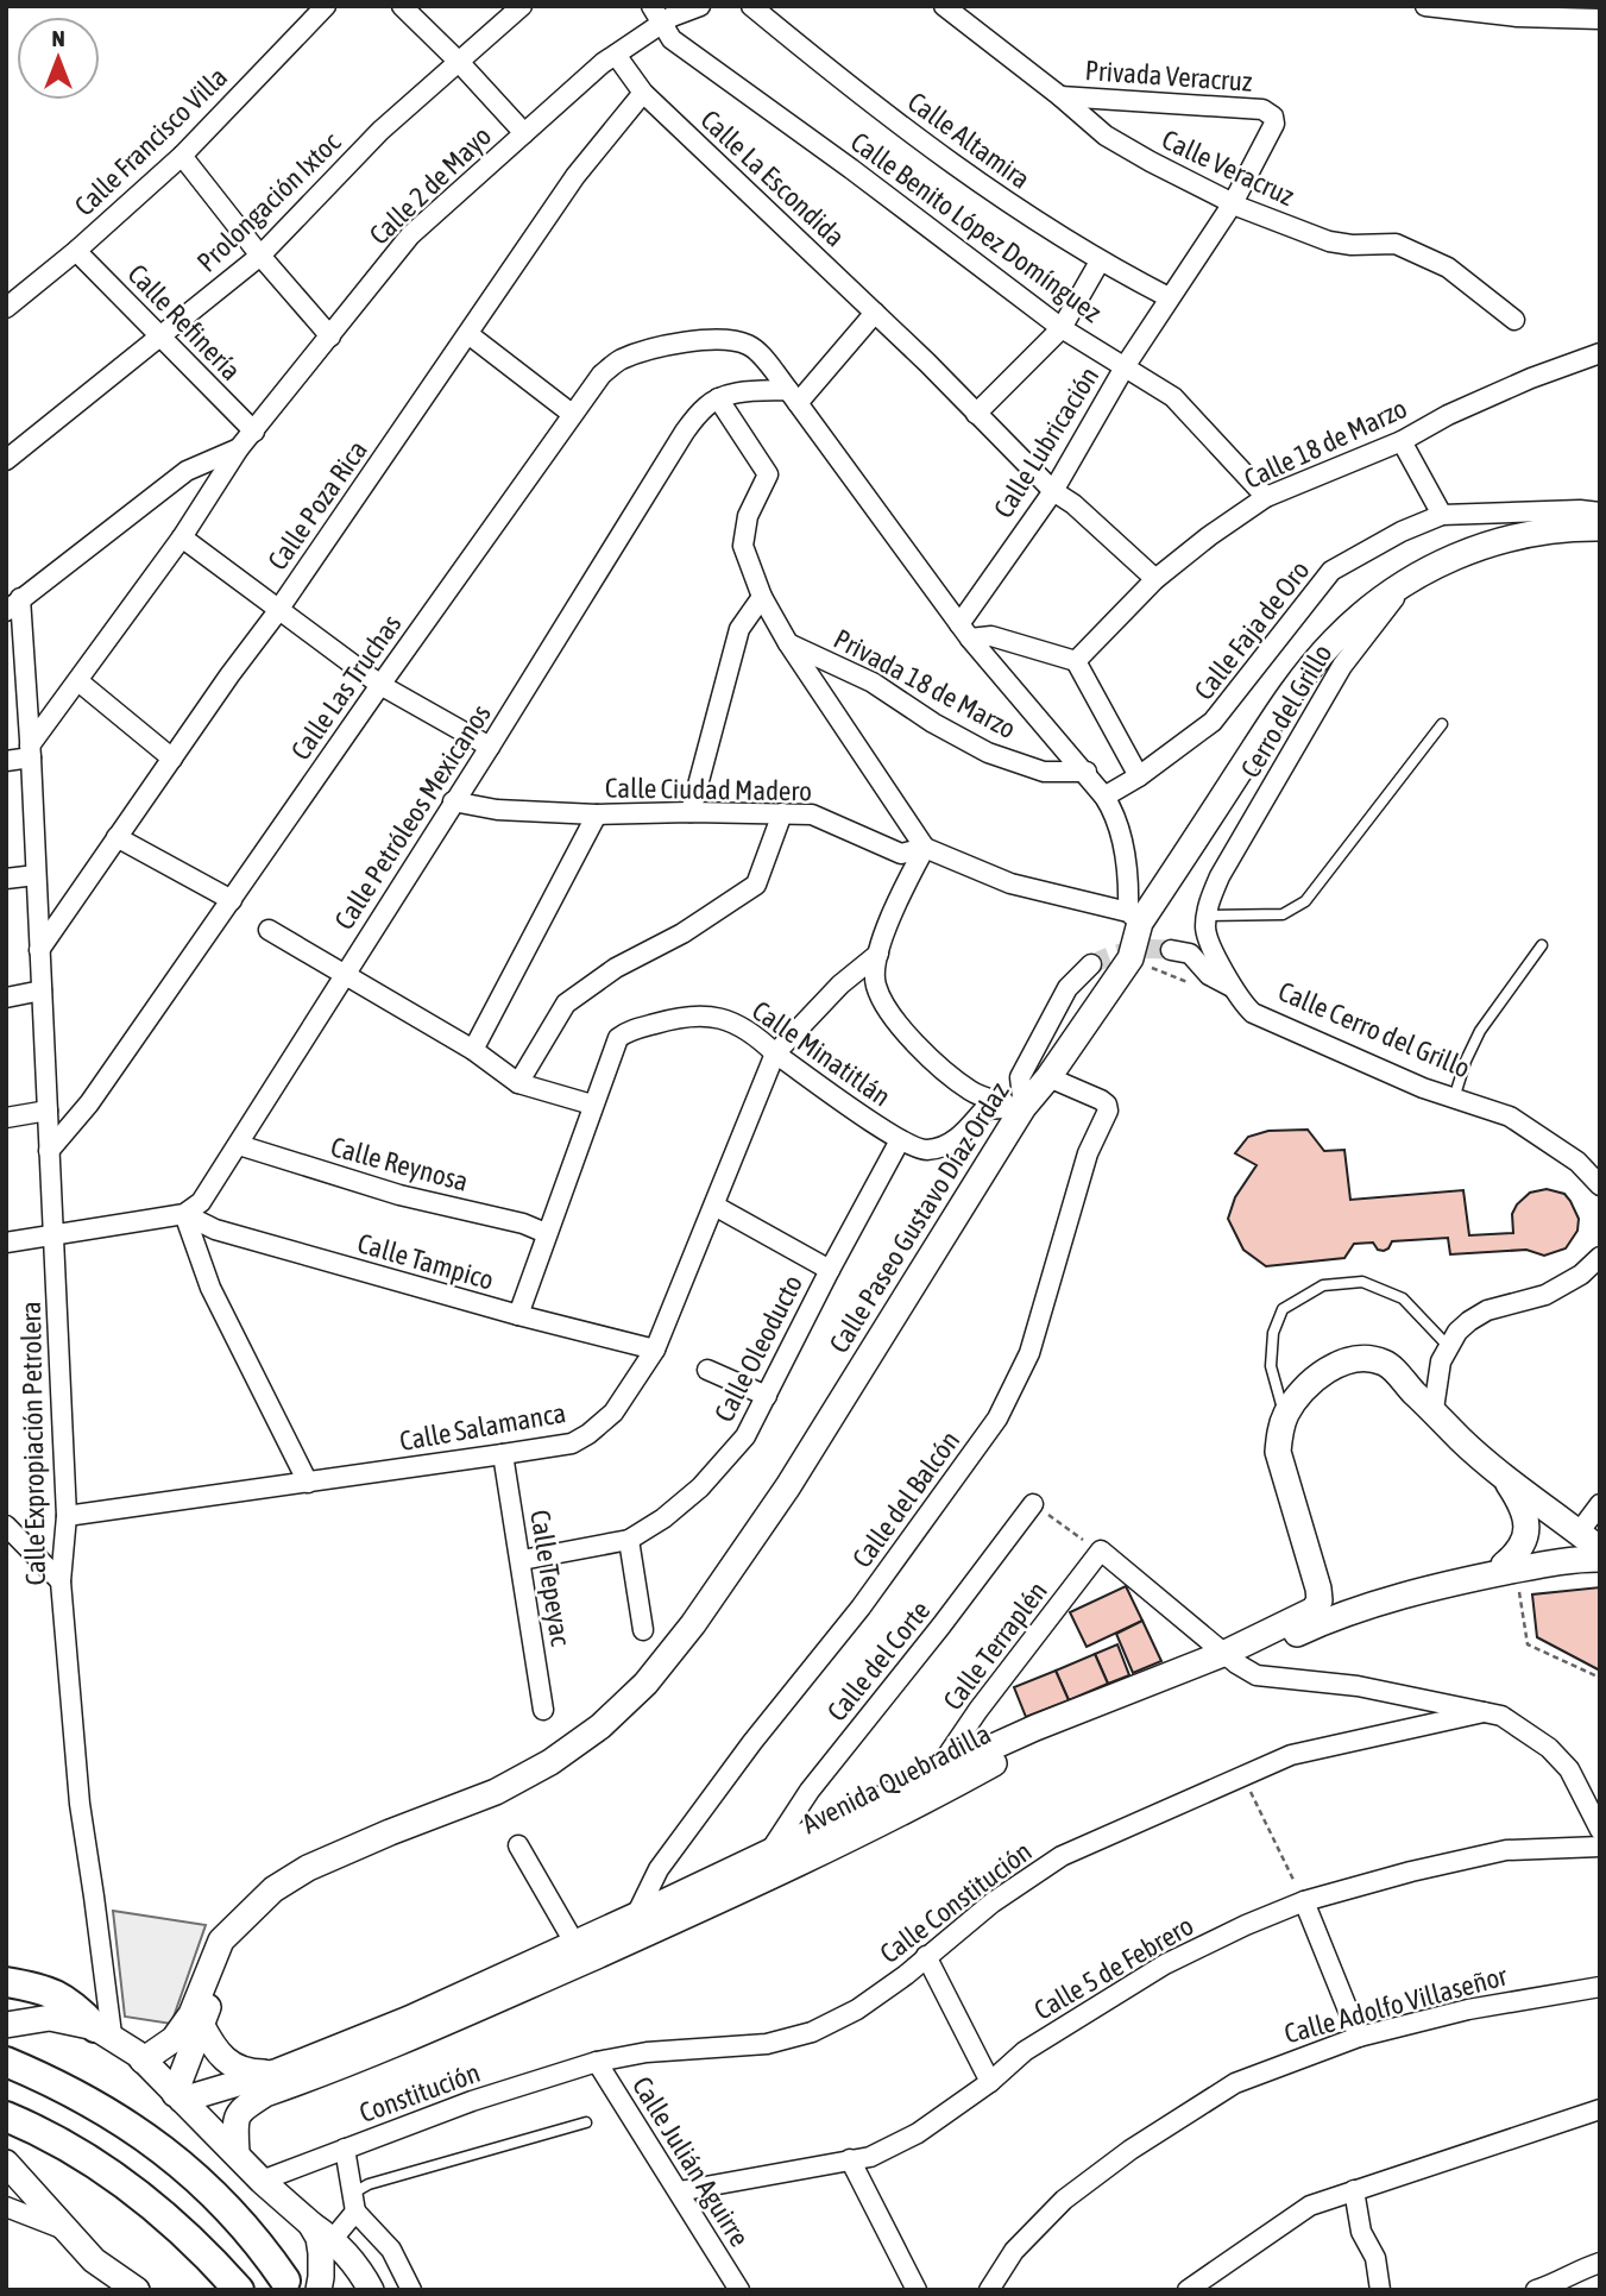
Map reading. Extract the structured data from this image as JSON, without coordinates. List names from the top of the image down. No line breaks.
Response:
{"streets":{"street":["Privada Veracruz","Calle Altamira","Calle Francisco Villa","Calle Veracruz","Calle La Escondida","Calle 2 de Mayo","Prolongación Ixtoc","Calle Benito López Domínguez","Calle Refinería","Calle Lubricación","Calle 18 de Marzo","Calle Poza Rica","Calle Faja de Oro","Privada 18 de Marzo","Calle Las Truchas","Cerro del Grillo","Calle Ciudad Madero","Calle Petróleos Mexicanos","Calle Cerro del Grillo","Calle Minatitlán","Calle Reynosa","Calle Paseo Gustavo Díaz Ordaz","Calle Tampico","Calle Oleoducto","Calle Salamanca","Calle Expropiación Petrolera","Calle del Balcón","Calle Tepeyac","Calle Terraplén","Calle del Corte","Avenida Quebradilla","Calle Constitución","Calle 5 de Febrero","Calle Adolfo Villaseñor","Constitución","Calle Julián Aguirre"]},"crossings":[["Privada Veracruz","Calle Veracruz"],["Privada Veracruz","Calle Lubricación"],["Calle Altamira","Calle Lubricación"],["Calle Francisco Villa","Calle Refinería"],["Calle Veracruz","Calle Lubricación"],["Calle La Escondida","Calle 2 de Mayo"],["Calle La Escondida","Calle Lubricación"],["Calle La Escondida","Calle 18 de Marzo"],["Calle La Escondida","Calle Poza Rica"],["Calle 2 de Mayo","Calle Benito López Domínguez"],["Calle 2 de Mayo","Calle Refinería"],["Calle 2 de Mayo","Calle Expropiación Petrolera"],["Prolongación Ixtoc","Calle Refinería"],["Calle Benito López Domínguez","Calle Lubricación"],["Calle Benito López Domínguez","Calle 18 de Marzo"],["Calle Poza Rica","Calle Expropiación Petrolera"],["Calle Las Truchas","Calle Expropiación Petrolera"],["Cerro del Grillo","Calle Cerro del Grillo"],["Cerro del Grillo","Calle Paseo Gustavo Díaz Ordaz"],["Calle Ciudad Madero","Calle Petróleos Mexicanos"],["Calle Ciudad Madero","Calle Paseo Gustavo Díaz Ordaz"],["Calle Petróleos Mexicanos","Calle Reynosa"],["Calle Petróleos Mexicanos","Calle Tampico"],["Calle Minatitlán","Calle Reynosa"],["Calle Minatitlán","Calle Paseo Gustavo Díaz Ordaz"],["Calle Minatitlán","Calle Tampico"],["Calle Minatitlán","Calle Oleoducto"],["Calle Minatitlán","Calle Salamanca"],["Calle Paseo Gustavo Díaz Ordaz","Calle del Balcón"],["Calle Tampico","Calle Salamanca"],["Calle Oleoducto","Calle Tepeyac"],["Calle Salamanca","Calle Expropiación Petrolera"],["Calle Salamanca","Calle Tepeyac"],["Calle del Balcón","Avenida Quebradilla"],["Calle Terraplén","Avenida Quebradilla"],["Calle del Corte","Avenida Quebradilla"],["Calle Constitución","Constitución"],["Calle Constitución","Calle Julián Aguirre"],["Calle 5 de Febrero","Calle Julián Aguirre"],["Constitución","Calle Julián Aguirre"]],"north":"top"}
